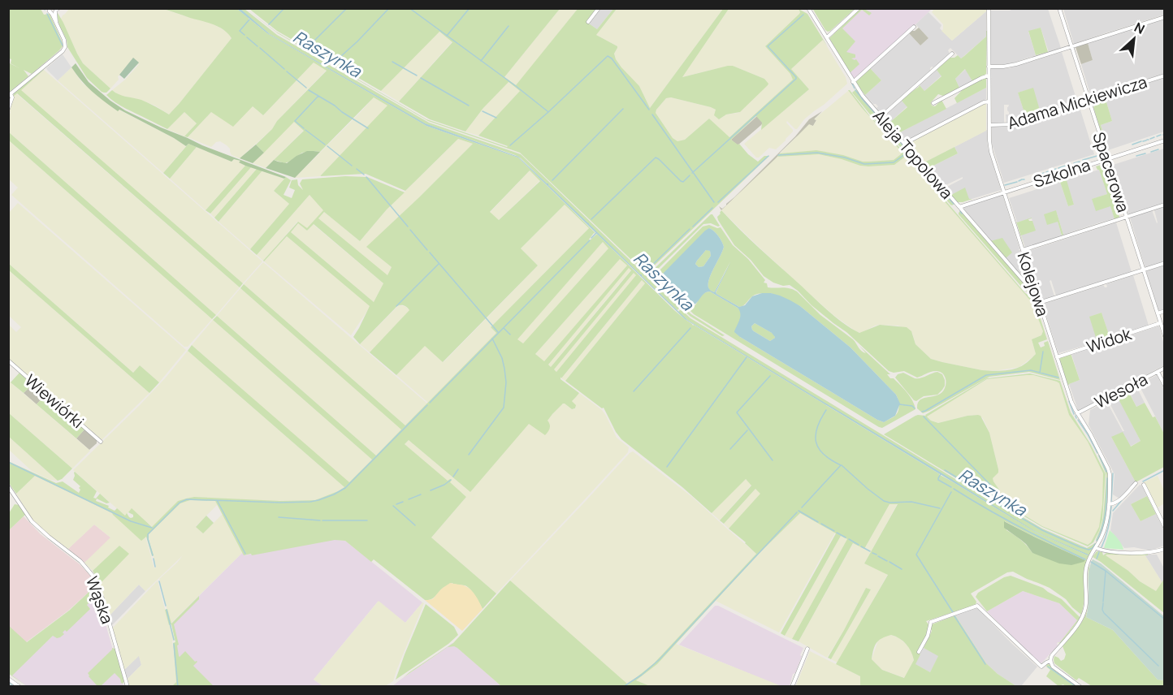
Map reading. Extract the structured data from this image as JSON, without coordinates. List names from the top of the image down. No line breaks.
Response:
{"streets":{"street":["Adama Mickiewicza","Aleja Topolowa","Spacerowa","Szkolna","Kolejowa","Widok","Wesoła","Wiewiórki","Wąska"]},"crossings":[["Adama Mickiewicza","Spacerowa"],["Adama Mickiewicza","Kolejowa"],["Aleja Topolowa","Szkolna"],["Aleja Topolowa","Kolejowa"],["Spacerowa","Szkolna"],["Spacerowa","Widok"],["Szkolna","Kolejowa"],["Kolejowa","Widok"],["Kolejowa","Wesoła"]],"water":["Raszynka"],"north":"top right"}
